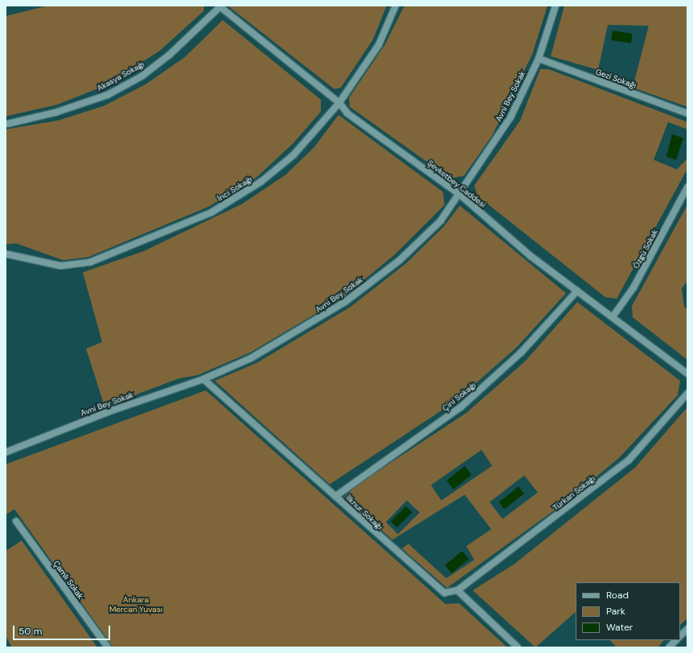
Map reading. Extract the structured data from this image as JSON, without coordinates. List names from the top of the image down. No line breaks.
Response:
{"streets":{"street":["Akasya Sokağı","Gezi Sokağı","Avni Bey Sokak","Şevketbey Caddesi","İnci Sokağı","Özgü Sokak","Çini Sokağı","Türkan Sokağı","İlknur Sokağı","Çamlı Sokak"]},"crossings":[["Akasya Sokağı","Şevketbey Caddesi"],["Gezi Sokağı","Avni Bey Sokak"],["Avni Bey Sokak","Şevketbey Caddesi"],["Avni Bey Sokak","İlknur Sokağı"],["Şevketbey Caddesi","İnci Sokağı"],["Şevketbey Caddesi","Özgü Sokak"],["Şevketbey Caddesi","Çini Sokağı"],["Çini Sokağı","İlknur Sokağı"],["Türkan Sokağı","İlknur Sokağı"]],"parks":["Ankara Mercan Yuvası"],"legend":["Road","Park","Water"],"scale_bar":"50 m"}
